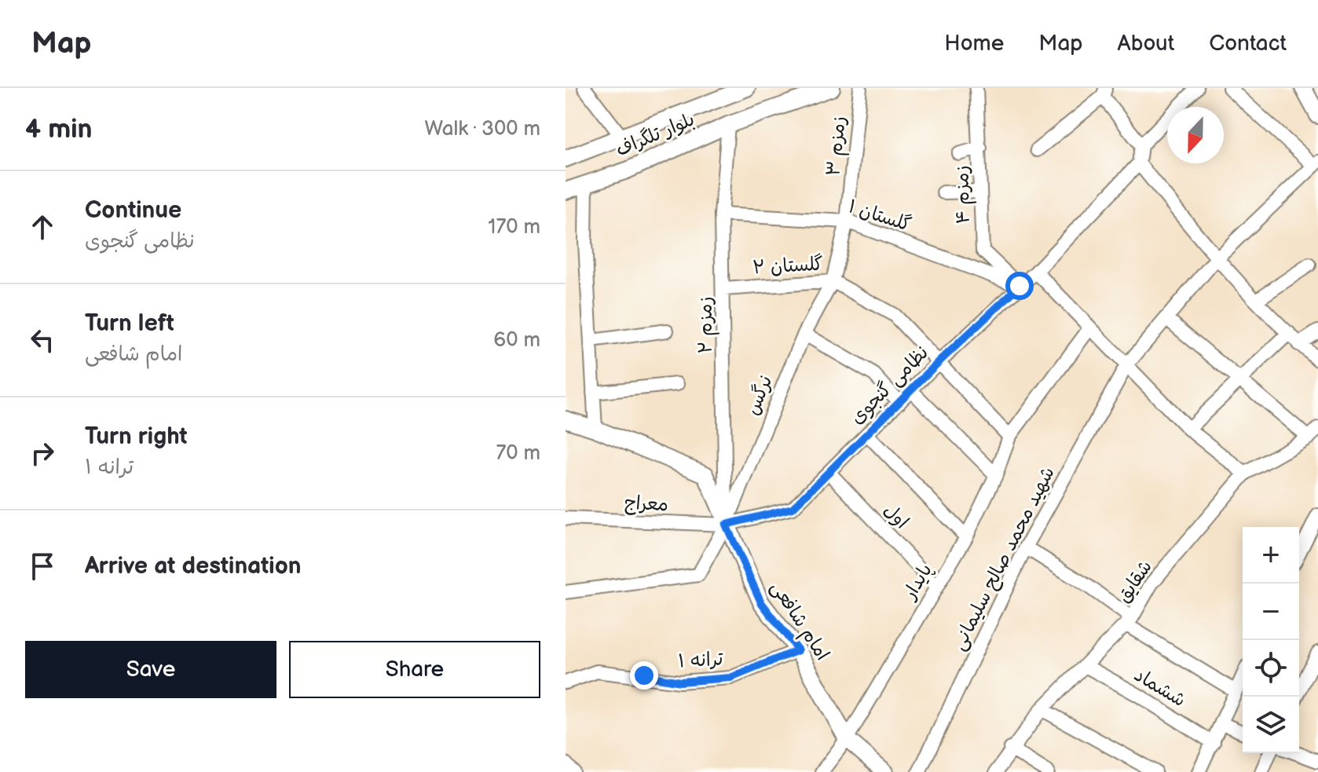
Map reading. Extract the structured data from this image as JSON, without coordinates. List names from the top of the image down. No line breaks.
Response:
{"streets":{"street":["بلوار تلگراف","زمزم ۳","زمزم ۴","گلستان ۱","گلستان ۲","زمزم ۲","نظامی گنجوی","نرگس","معراج","اول","شهید محمد صالح سلیمانی","پایدار","شقایق","امام شافعی","ترانه ۱","ششماد"]},"crossings":[["بلوار تلگراف","زمزم ۲"],["زمزم ۳","گلستان ۱"],["زمزم ۳","گلستان ۲"],["زمزم ۳","نرگس"],["زمزم ۴","گلستان ۱"],["زمزم ۴","نظامی گنجوی"],["گلستان ۱","زمزم ۲"],["گلستان ۱","نظامی گنجوی"],["گلستان ۲","زمزم ۲"],["گلستان ۲","نظامی گنجوی"],["گلستان ۲","نرگس"],["گلستان ۲","پایدار"],["زمزم ۲","نظامی گنجوی"],["زمزم ۲","نرگس"],["زمزم ۲","معراج"],["زمزم ۲","امام شافعی"],["نظامی گنجوی","نرگس"],["نظامی گنجوی","معراج"],["نظامی گنجوی","اول"],["نظامی گنجوی","امام شافعی"],["نرگس","معراج"],["نرگس","امام شافعی"],["معراج","امام شافعی"],["اول","پایدار"],["پایدار","امام شافعی"],["شقایق","ششماد"],["امام شافعی","ترانه ۱"]],"north":"bottom","page":{"header":"Map","nav":["Home","Map","About","Contact"],"heading":["4 min","Walk · 300 m"],"list":[["Continue","نظامی گنجوی","170 m"],["Turn left","امام شافعی","60 m"],["Turn right","ترانه ۱","70 m"],"Arrive at destination"],"map_buttons":["+","−"],"buttons":["Save","Share"]}}
